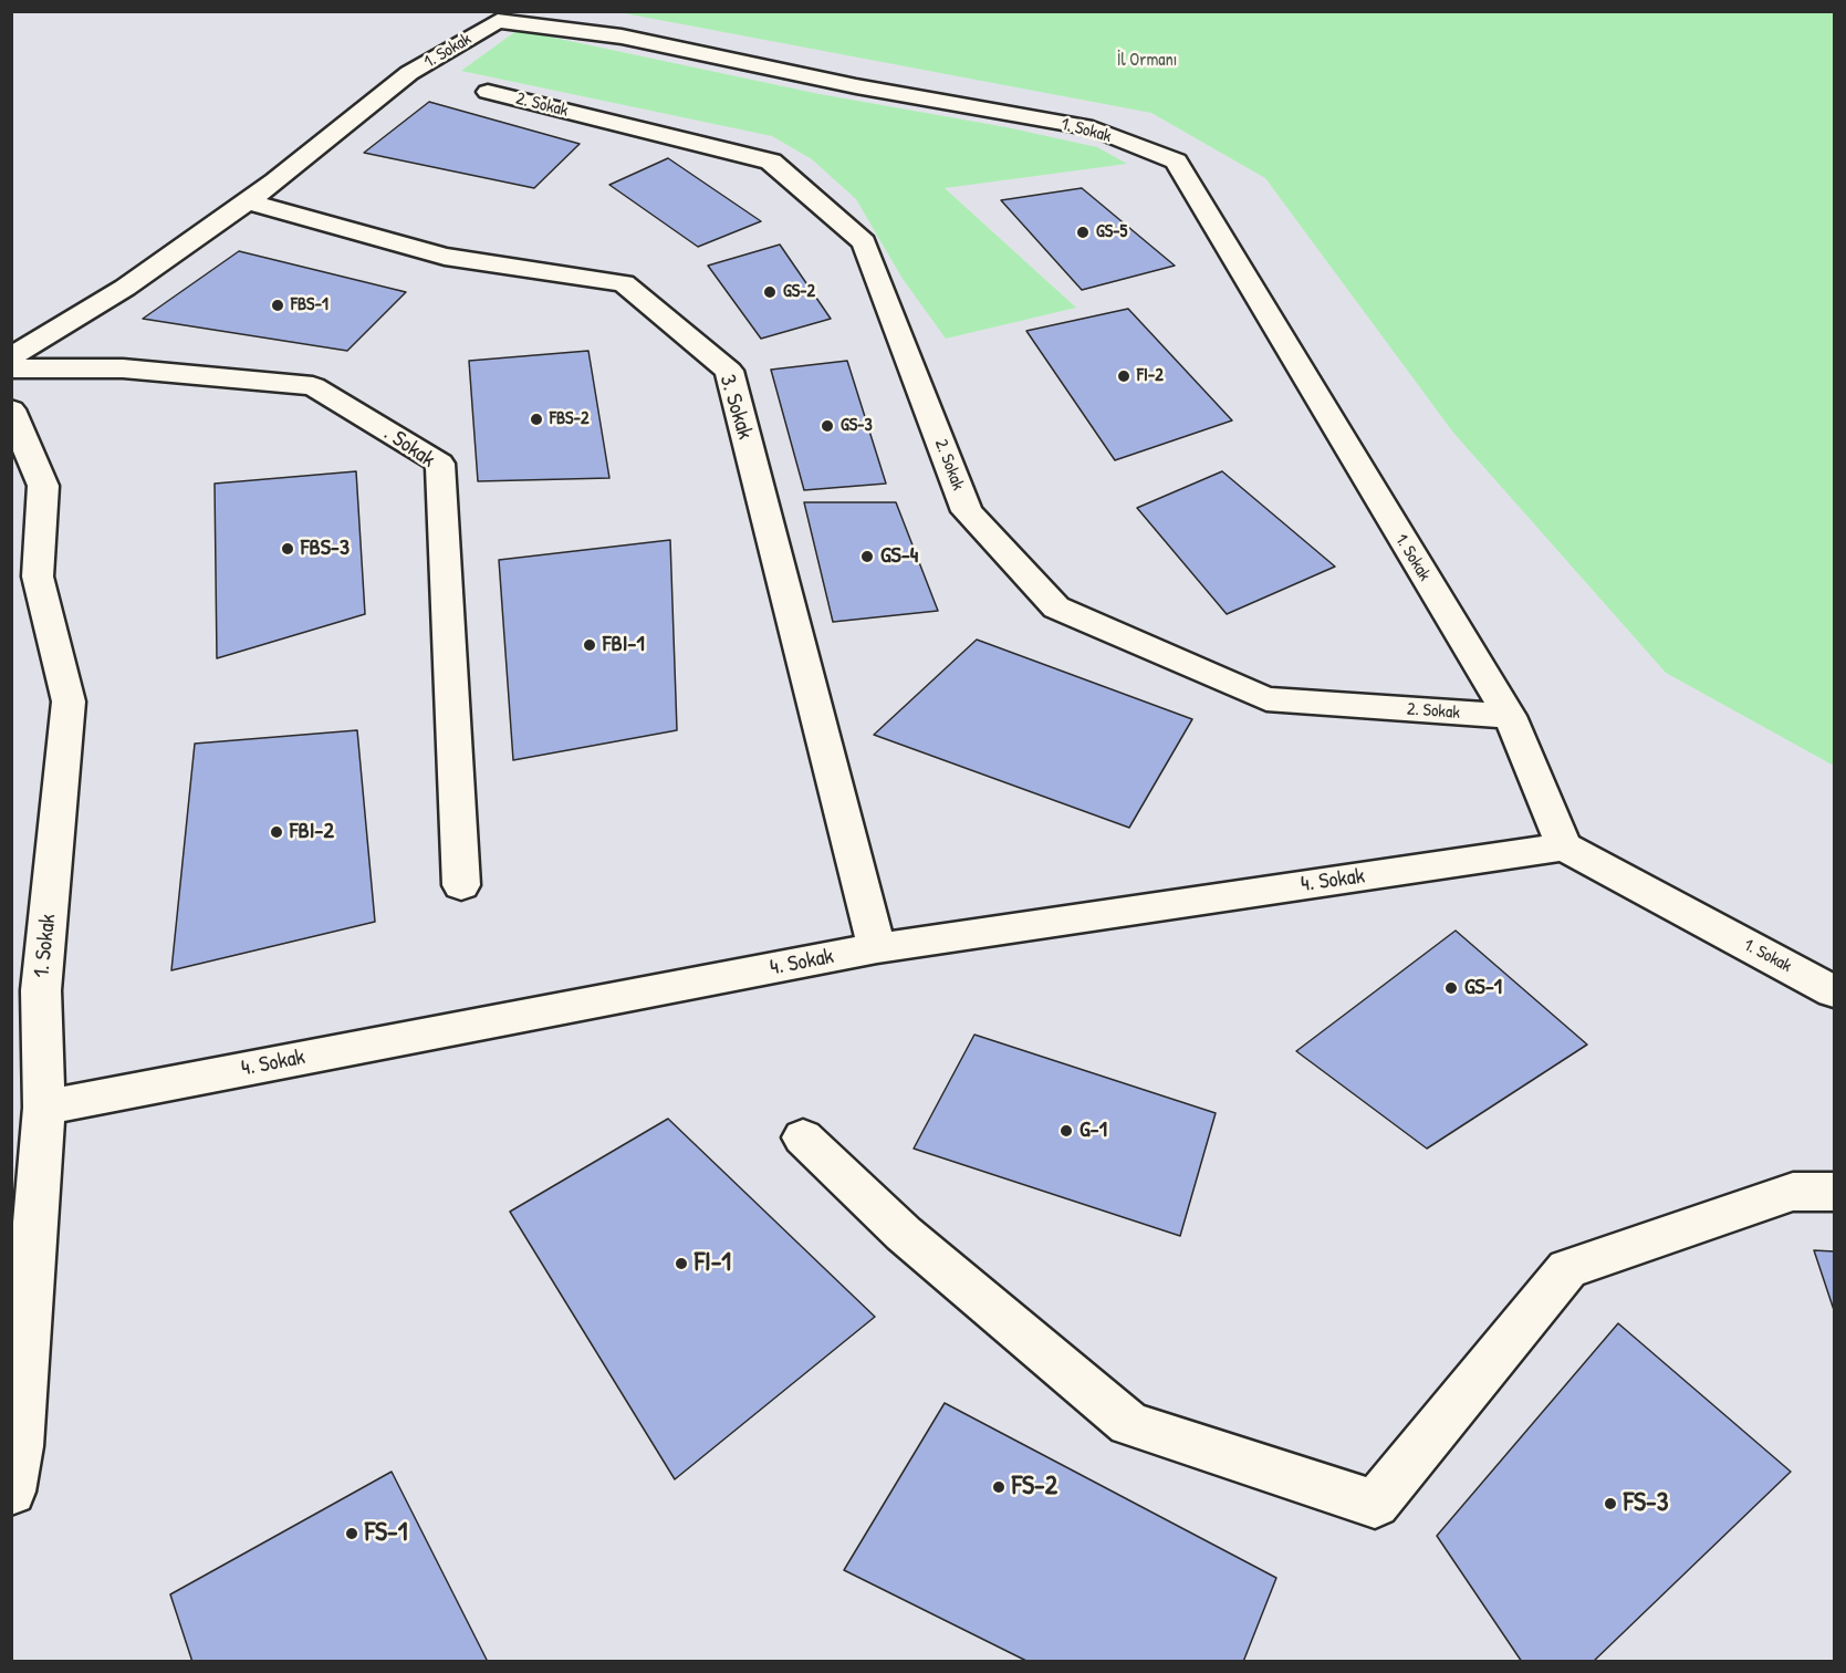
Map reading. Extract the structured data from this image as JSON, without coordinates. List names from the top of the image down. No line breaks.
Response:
{"streets":{"street":["1. Sokak","2. Sokak","3. Sokak",". Sokak","4. Sokak"]},"crossings":[["1. Sokak","2. Sokak"],["1. Sokak","3. Sokak"],["1. Sokak","4. Sokak"],["3. Sokak","4. Sokak"]],"parks":["İl Ormanı"],"places":["GS-5","GS-2","FBS-1","FI-2","FBS-2","GS-3","FBS-3","GS-4","FBI-1","FBI-2","GS-1","G-1","FI-1","FS-2","FS-3","FS-1"]}
